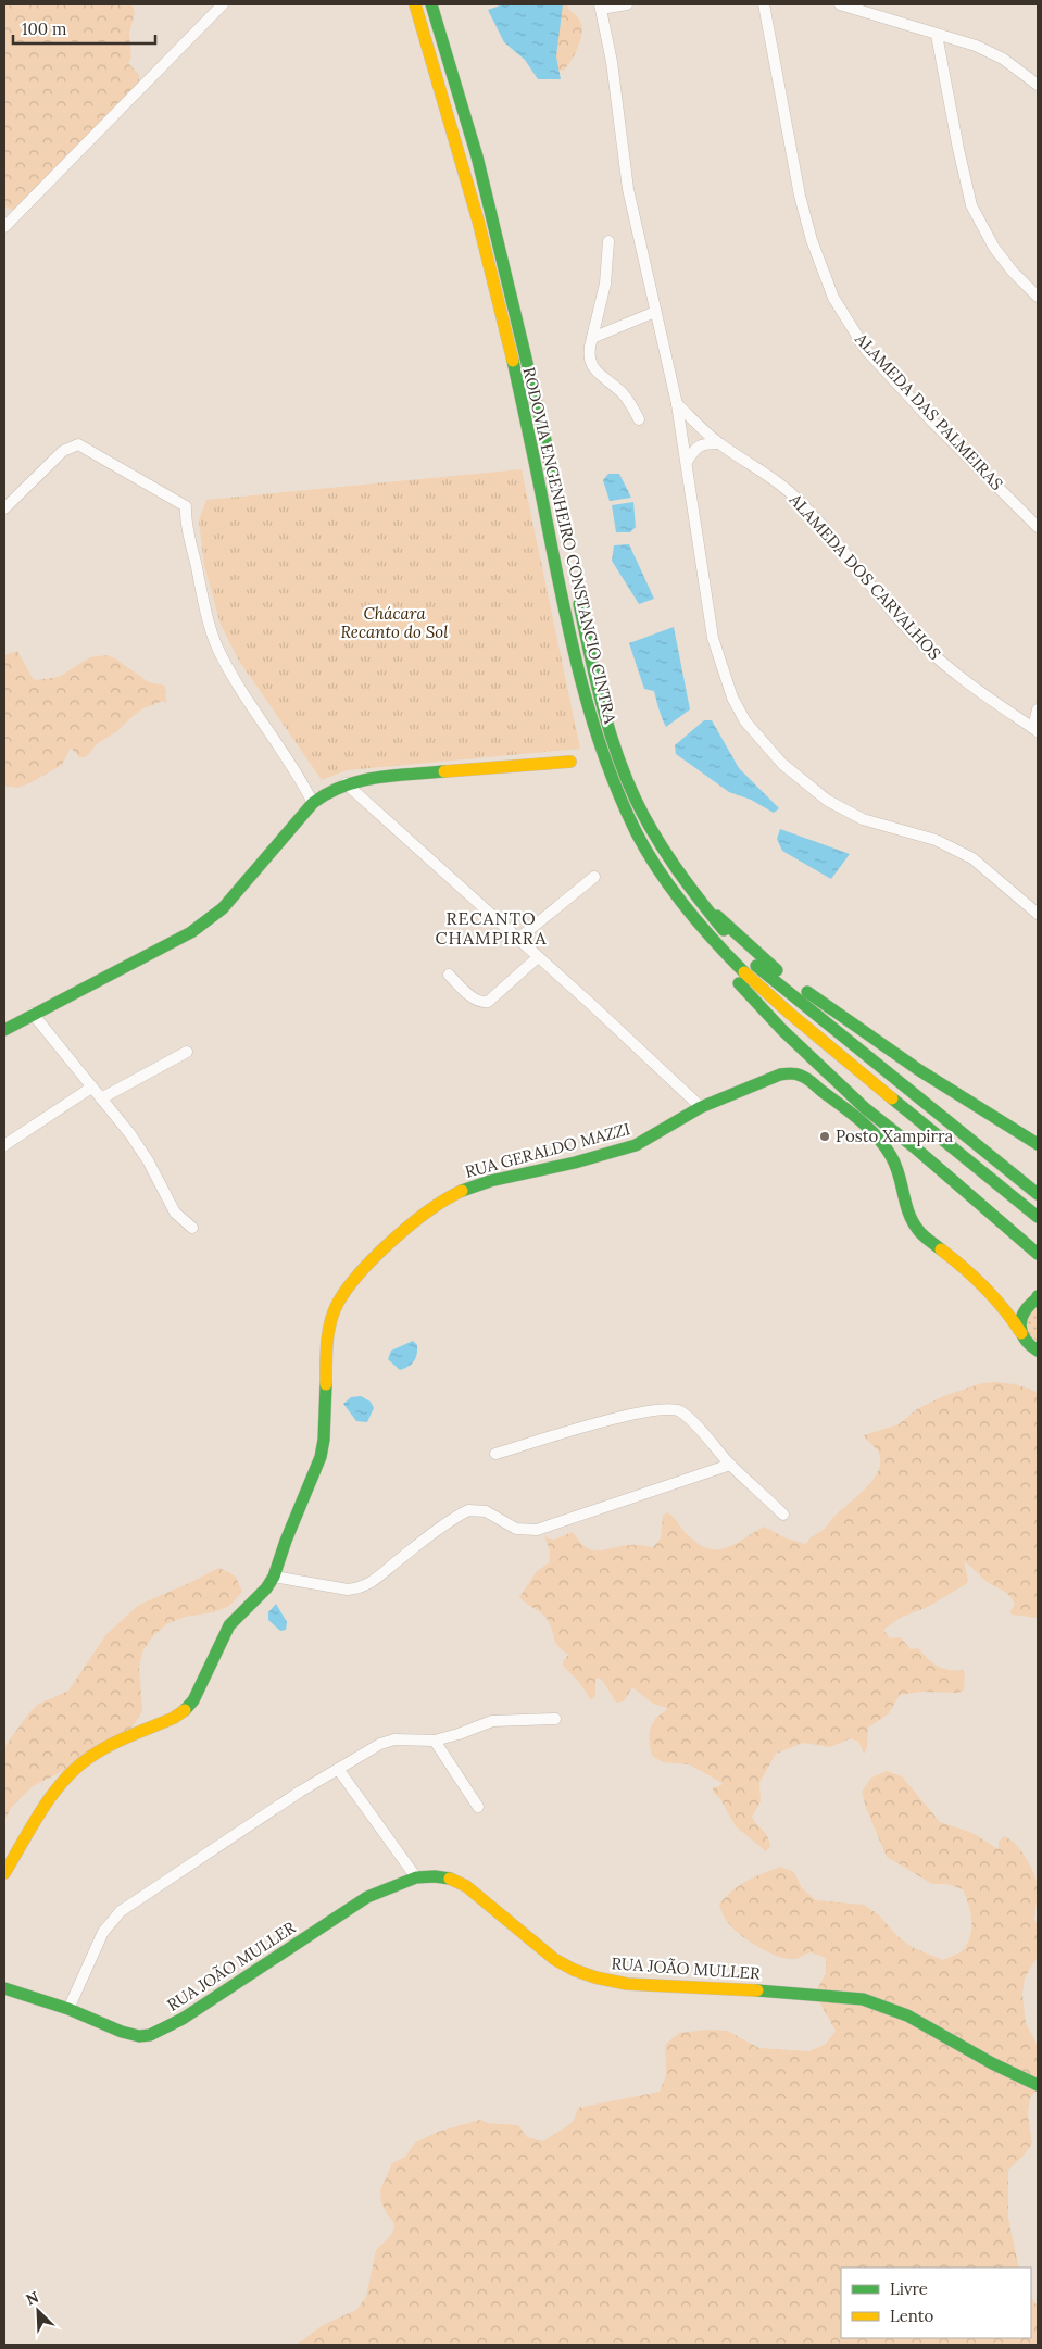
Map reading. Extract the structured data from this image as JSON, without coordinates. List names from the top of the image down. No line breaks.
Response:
{"streets":{"main road":["RODOVIA ENGENHEIRO CONSTANCIO CINTRA","RUA GERALDO MAZZI","RUA JOÃO MULLER"],"street":["ALAMEDA DAS PALMEIRAS","ALAMEDA DOS CARVALHOS"]},"districts":["RECANTO CHAMPIRRA"],"parks":["Chácara Recanto do Sol"],"places":["Posto Xampirra"],"legend":["Livre","Lento"],"scale_bar":"100 m","north":"top left"}
